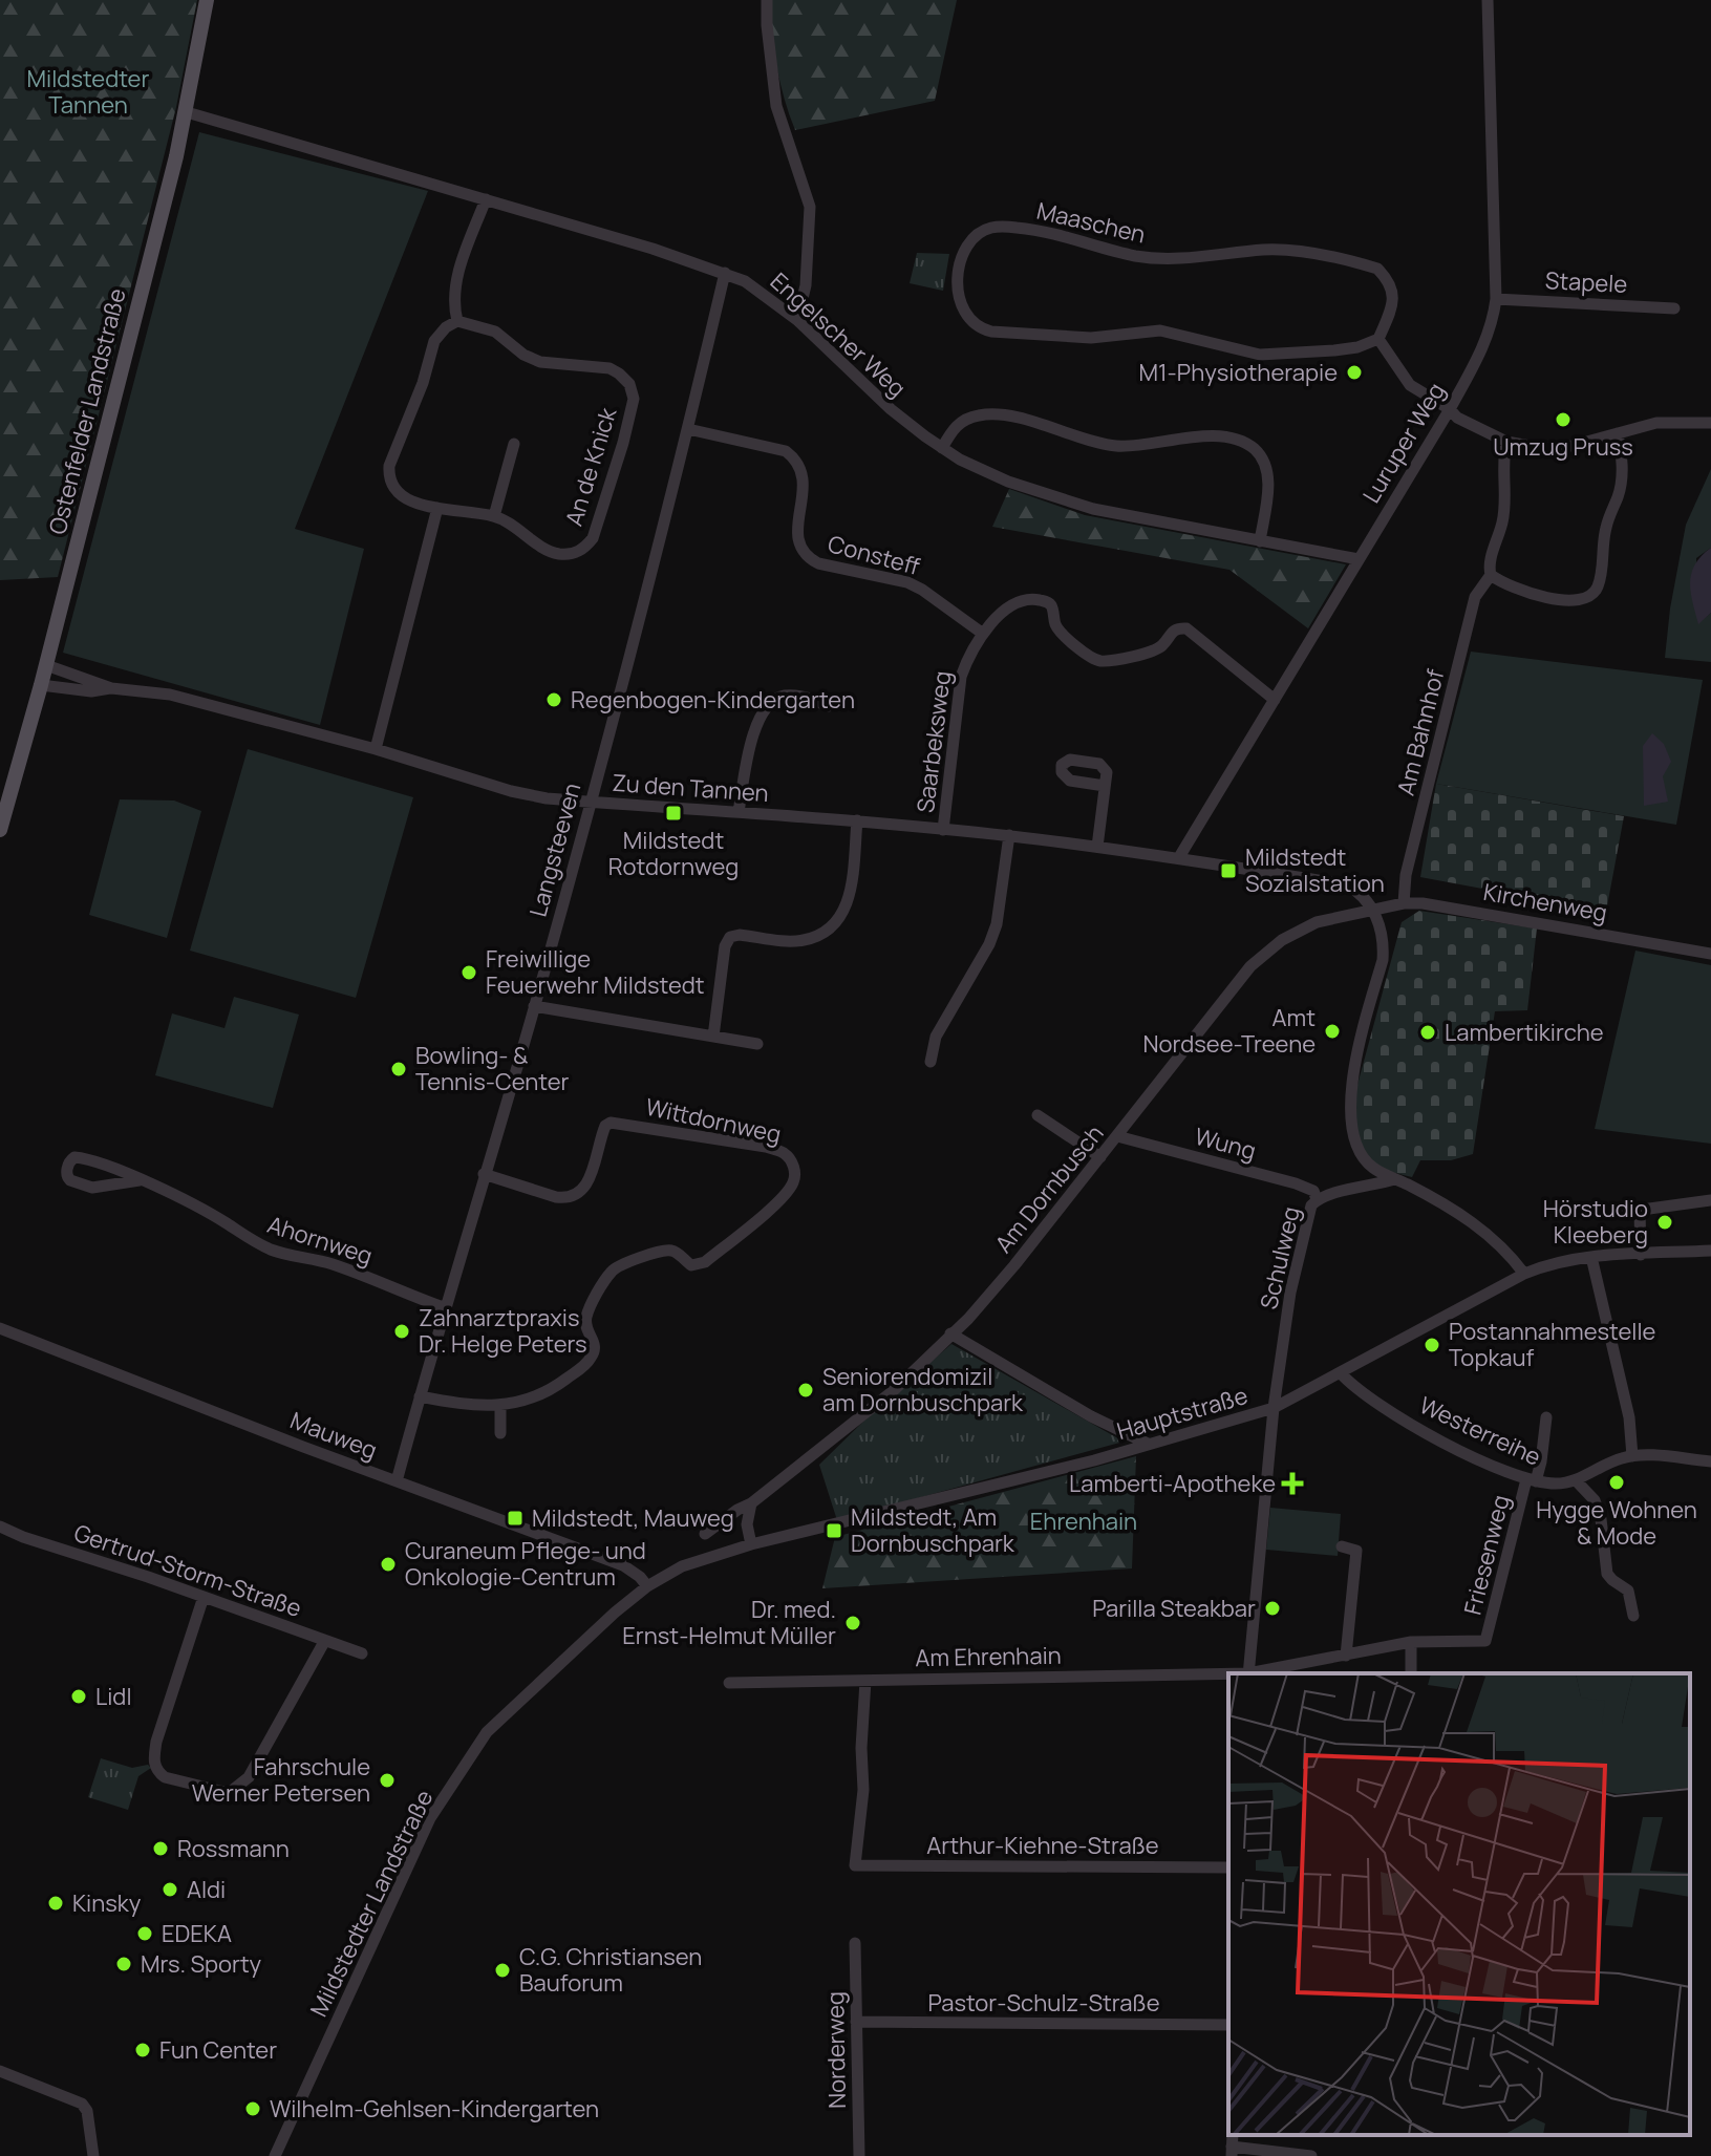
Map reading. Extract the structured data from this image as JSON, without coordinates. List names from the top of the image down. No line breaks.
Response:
{"streets":{"main road":["Ostenfelder Landstraße"],"street":["Maaschen","Stapele","Engelscher Weg","Luruper Weg","An de Knick","Consteff","Am Bahnhof","Saarbeksweg","Zu den Tannen","Langsteeven","Kirchenweg","Wittdornweg","Wung","Am Dornbusch","Ahornweg","Schulweg","Hauptstraße","Westerreihe","Mauweg","Friesenweg","Gertrud-Storm-Straße","Am Ehrenhain","Arthur-Kiehne-Straße","Mildstedter Landstraße","Pastor-Schulz-Straße","Norderweg"]},"crossings":[["Stapele","Luruper Weg"],["Engelscher Weg","Ostenfelder Landstraße"],["Engelscher Weg","Luruper Weg"],["Engelscher Weg","Langsteeven"],["Ostenfelder Landstraße","Zu den Tannen"],["Luruper Weg","Saarbeksweg"],["Luruper Weg","Zu den Tannen"],["Consteff","Saarbeksweg"],["Consteff","Langsteeven"],["Am Bahnhof","Kirchenweg"],["Saarbeksweg","Zu den Tannen"],["Zu den Tannen","Langsteeven"],["Langsteeven","Wittdornweg"],["Langsteeven","Ahornweg"],["Langsteeven","Mauweg"],["Kirchenweg","Am Dornbusch"],["Wung","Am Dornbusch"],["Wung","Schulweg"],["Schulweg","Hauptstraße"],["Hauptstraße","Westerreihe"],["Hauptstraße","Mauweg"],["Hauptstraße","Mildstedter Landstraße"],["Westerreihe","Friesenweg"],["Mauweg","Mildstedter Landstraße"],["Friesenweg","Am Ehrenhain"],["Am Ehrenhain","Arthur-Kiehne-Straße"],["Pastor-Schulz-Straße","Norderweg"]],"parks":["Mildstedter Tannen","Ehrenhain"],"places":{"other":["M1-Physiotherapie","Umzug Pruss","Regenbogen-Kindergarten","Freiwillige Feuerwehr Mildstedt","Amt Nordsee-Treene","Lambertikirche","Bowling- & Tennis-Center","Hörstudio Kleeberg","Zahnarztpraxis Dr. Helge Peters","Postannahmestelle Topkauf","Seniorendomizil am Dornbuschpark","Hygge Wohnen & Mode","Curaneum Pflege- und Onkologie-Centrum","Parilla Steakbar","Dr. med. Ernst-Helmut Müller","Lidl","Fahrschule Werner Petersen","Rossmann","Aldi","Kinsky","EDEKA","Mrs. Sporty","C.G. Christiansen Bauforum","Fun Center","Wilhelm-Gehlsen-Kindergarten"],"transit":["Mildstedt Rotdornweg","Mildstedt Sozialstation","Mildstedt, Mauweg","Mildstedt, Am Dornbuschpark"],"health":["Lamberti-Apotheke"]}}
